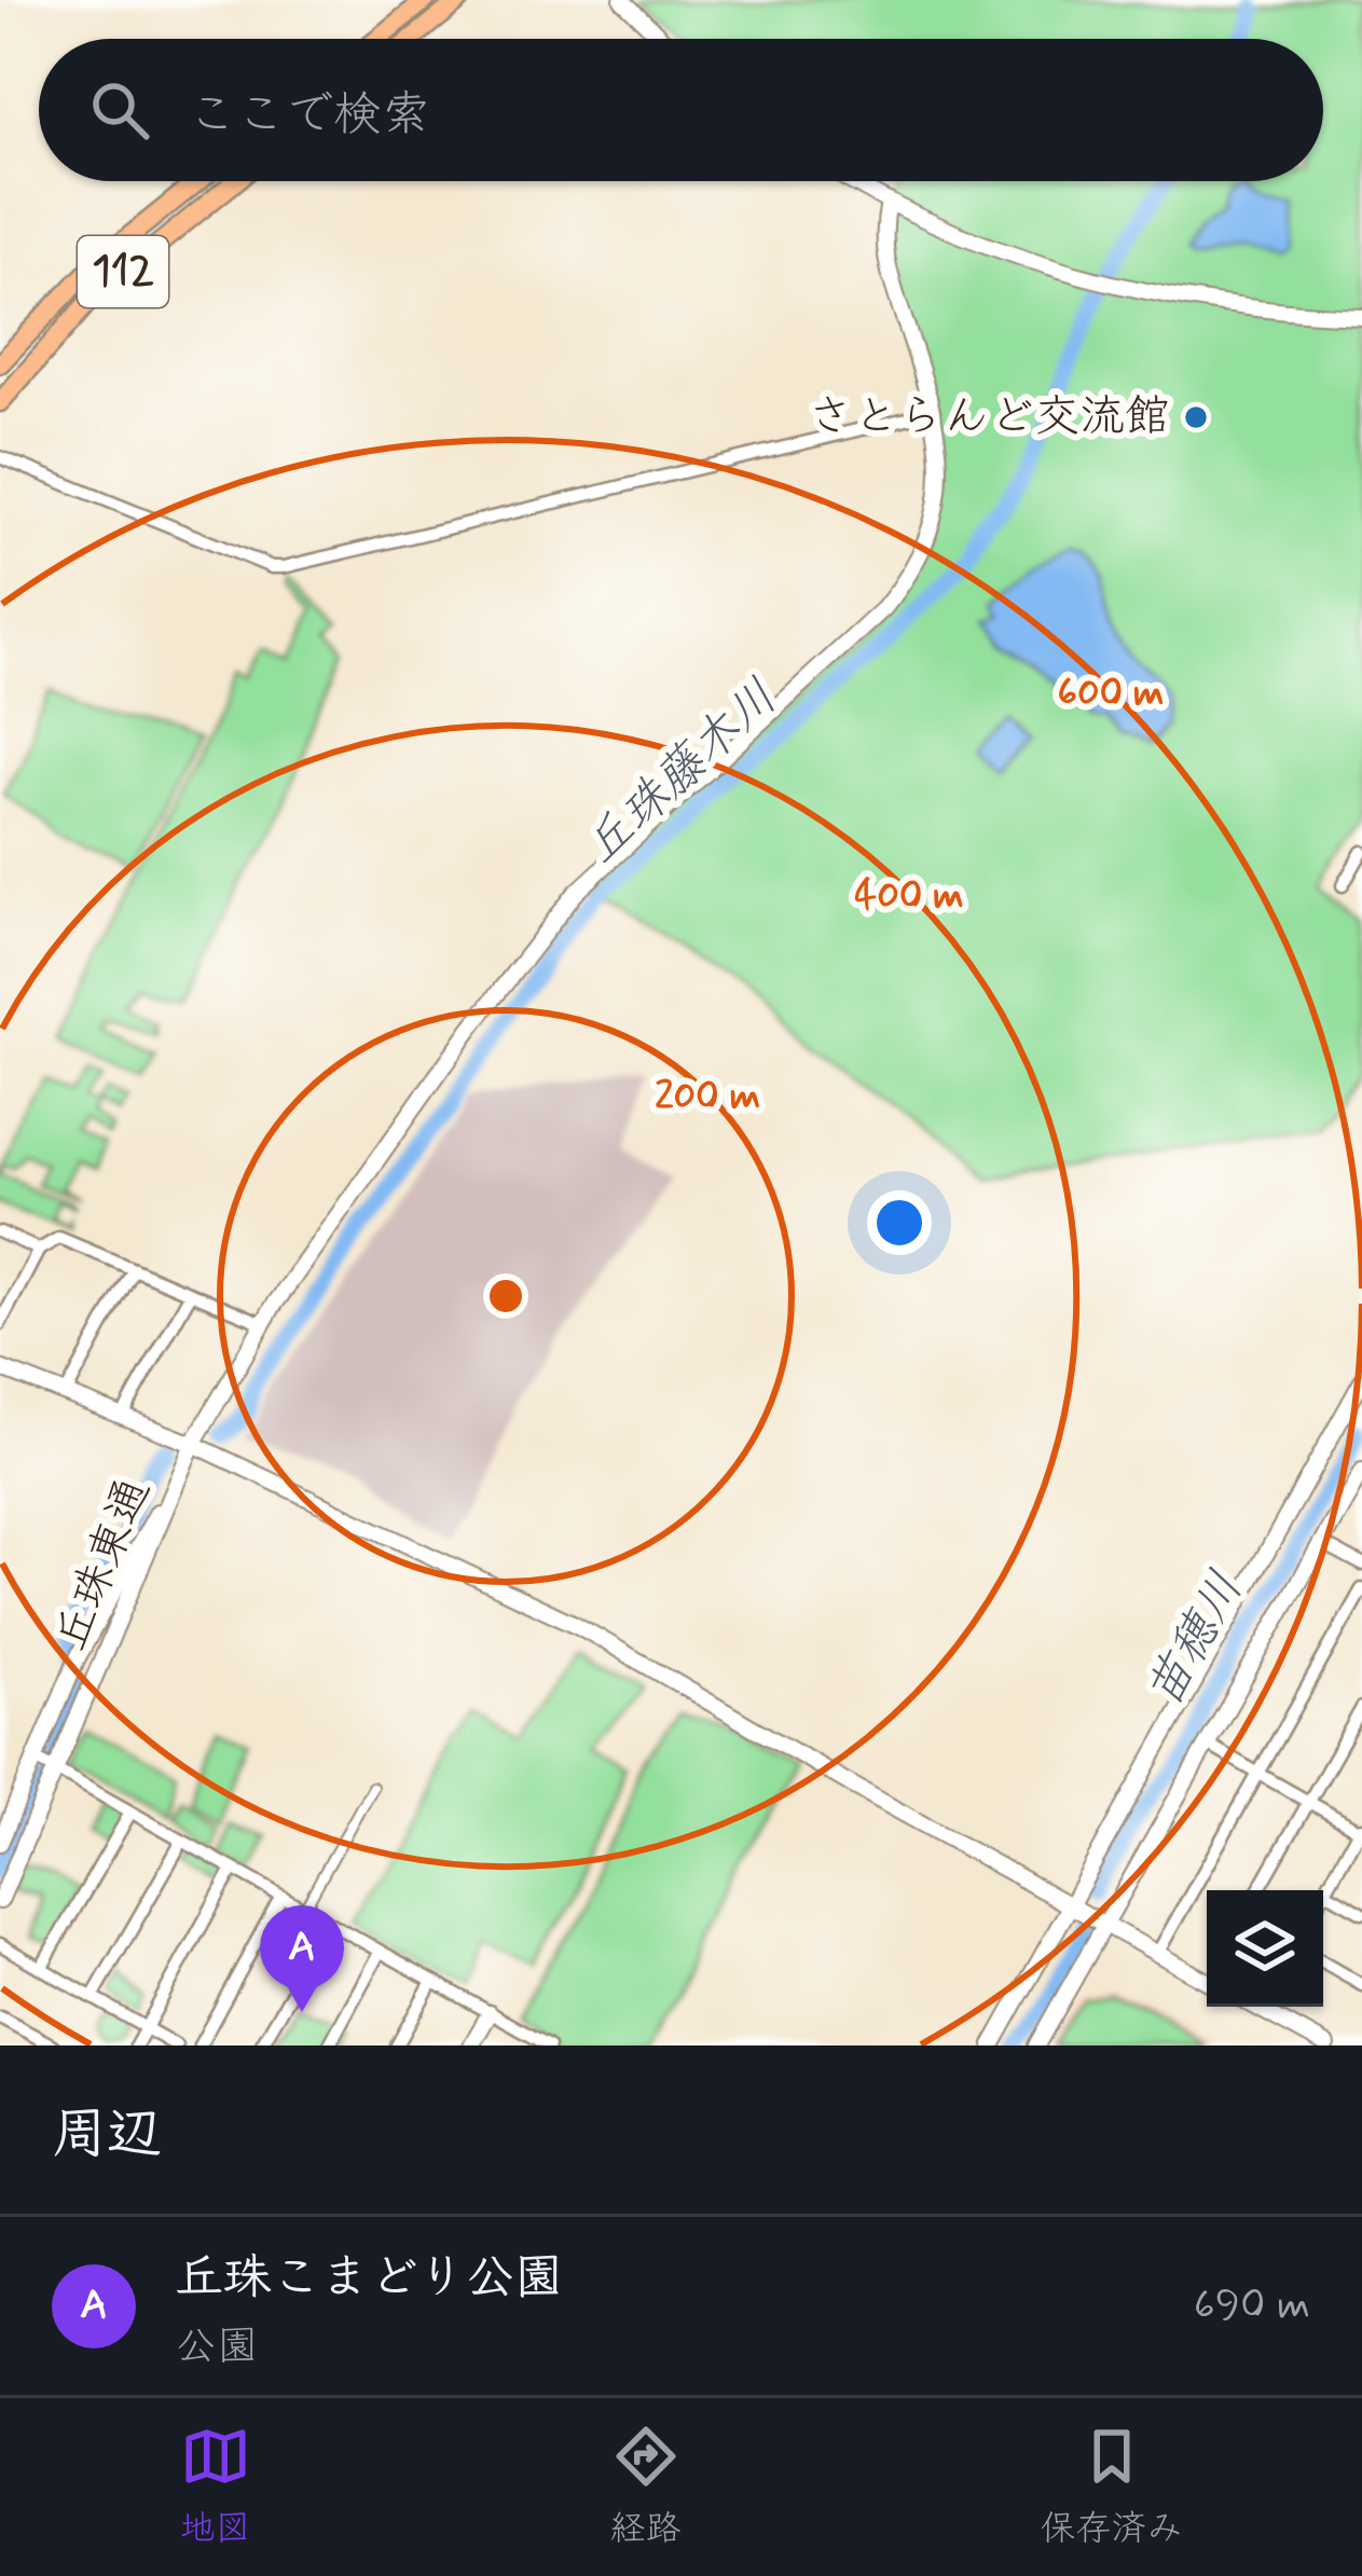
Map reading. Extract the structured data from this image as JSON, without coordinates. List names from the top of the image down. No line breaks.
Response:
{"streets":{"main road":["112"],"street":["丘珠東通"]},"water":["丘珠藤木川","苗穂川"],"places":["さとらんど交流館"],"page":{"search":"ここで検索","pins":"A","heading":"周辺","list":[{"mark":"A","name":"丘珠こまどり公園","note":"公園","value":"690 m"}],"nav":["地図","経路","保存済み"]},"rings":["600 m","400 m","200 m"]}
